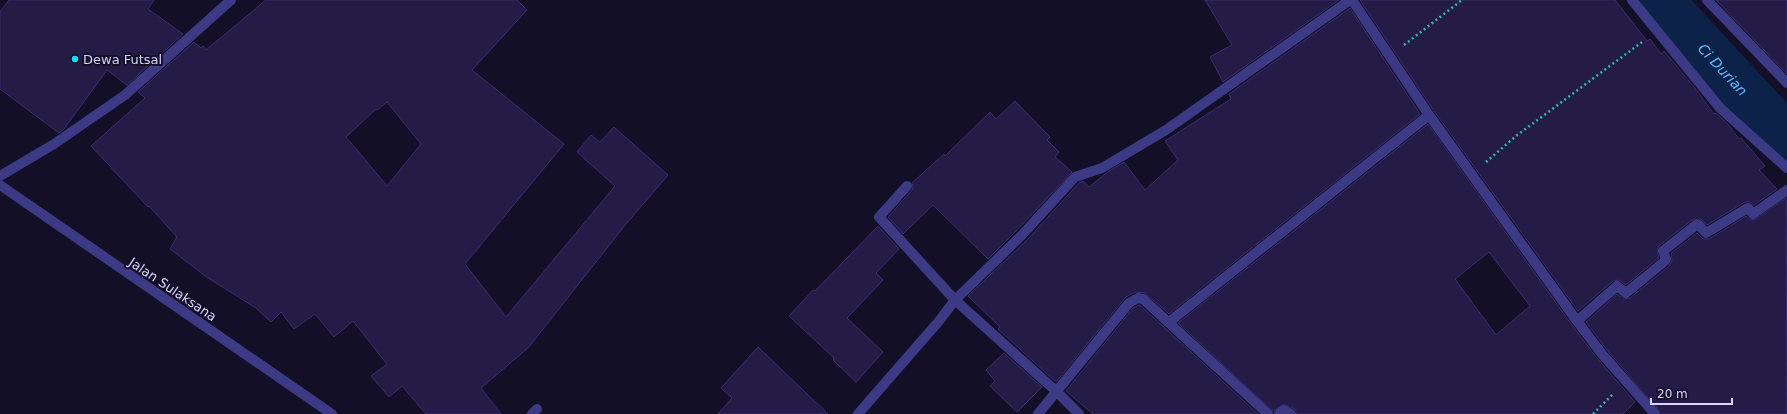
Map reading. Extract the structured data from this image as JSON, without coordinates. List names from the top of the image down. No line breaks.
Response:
{"streets":{"street":["Jalan Sulaksana"]},"water":["Ci Durian"],"places":["Dewa Futsal"],"scale_bar":"20 m"}
